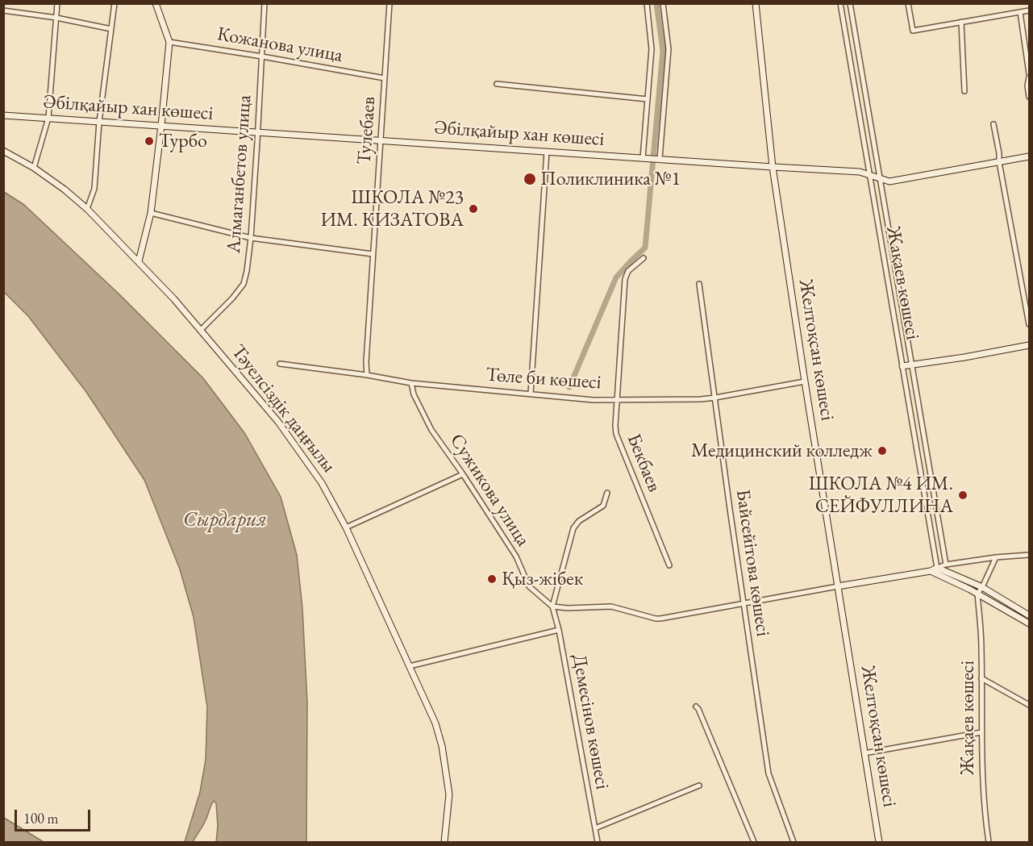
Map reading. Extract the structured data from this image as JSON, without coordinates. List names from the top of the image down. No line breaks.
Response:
{"streets":{"street":["Кожанова улица","Әбілқайыр хан көшесі","Тулебаев","Алмаганбетов улица","Жақаев көшесі","Желтоқсан көшесі","Төле би көшесі","Тәуелсіздік даңғылы","Бекбаев","Сужикова улица","Байсейітова көшесі","Демесінов көшесі"]},"crossings":[["Кожанова улица","Тулебаев"],["Кожанова улица","Алмаганбетов улица"],["Әбілқайыр хан көшесі","Тулебаев"],["Әбілқайыр хан көшесі","Алмаганбетов улица"],["Әбілқайыр хан көшесі","Жақаев көшесі"],["Әбілқайыр хан көшесі","Желтоқсан көшесі"],["Тулебаев","Төле би көшесі"],["Алмаганбетов улица","Тәуелсіздік даңғылы"],["Желтоқсан көшесі","Төле би көшесі"],["Төле би көшесі","Бекбаев"],["Төле би көшесі","Сужикова улица"],["Төле би көшесі","Байсейітова көшесі"],["Сужикова улица","Демесінов көшесі"]],"water":["Сырдария"],"places":["Турбо","Поликлиника №1","ШКОЛА №23 ИМ. КИЗАТОВА","Медицинский колледж","ШКОЛА №4 ИМ. СЕЙФУЛЛИНА","Қыз-жібек"],"scale_bar":"100 m"}
